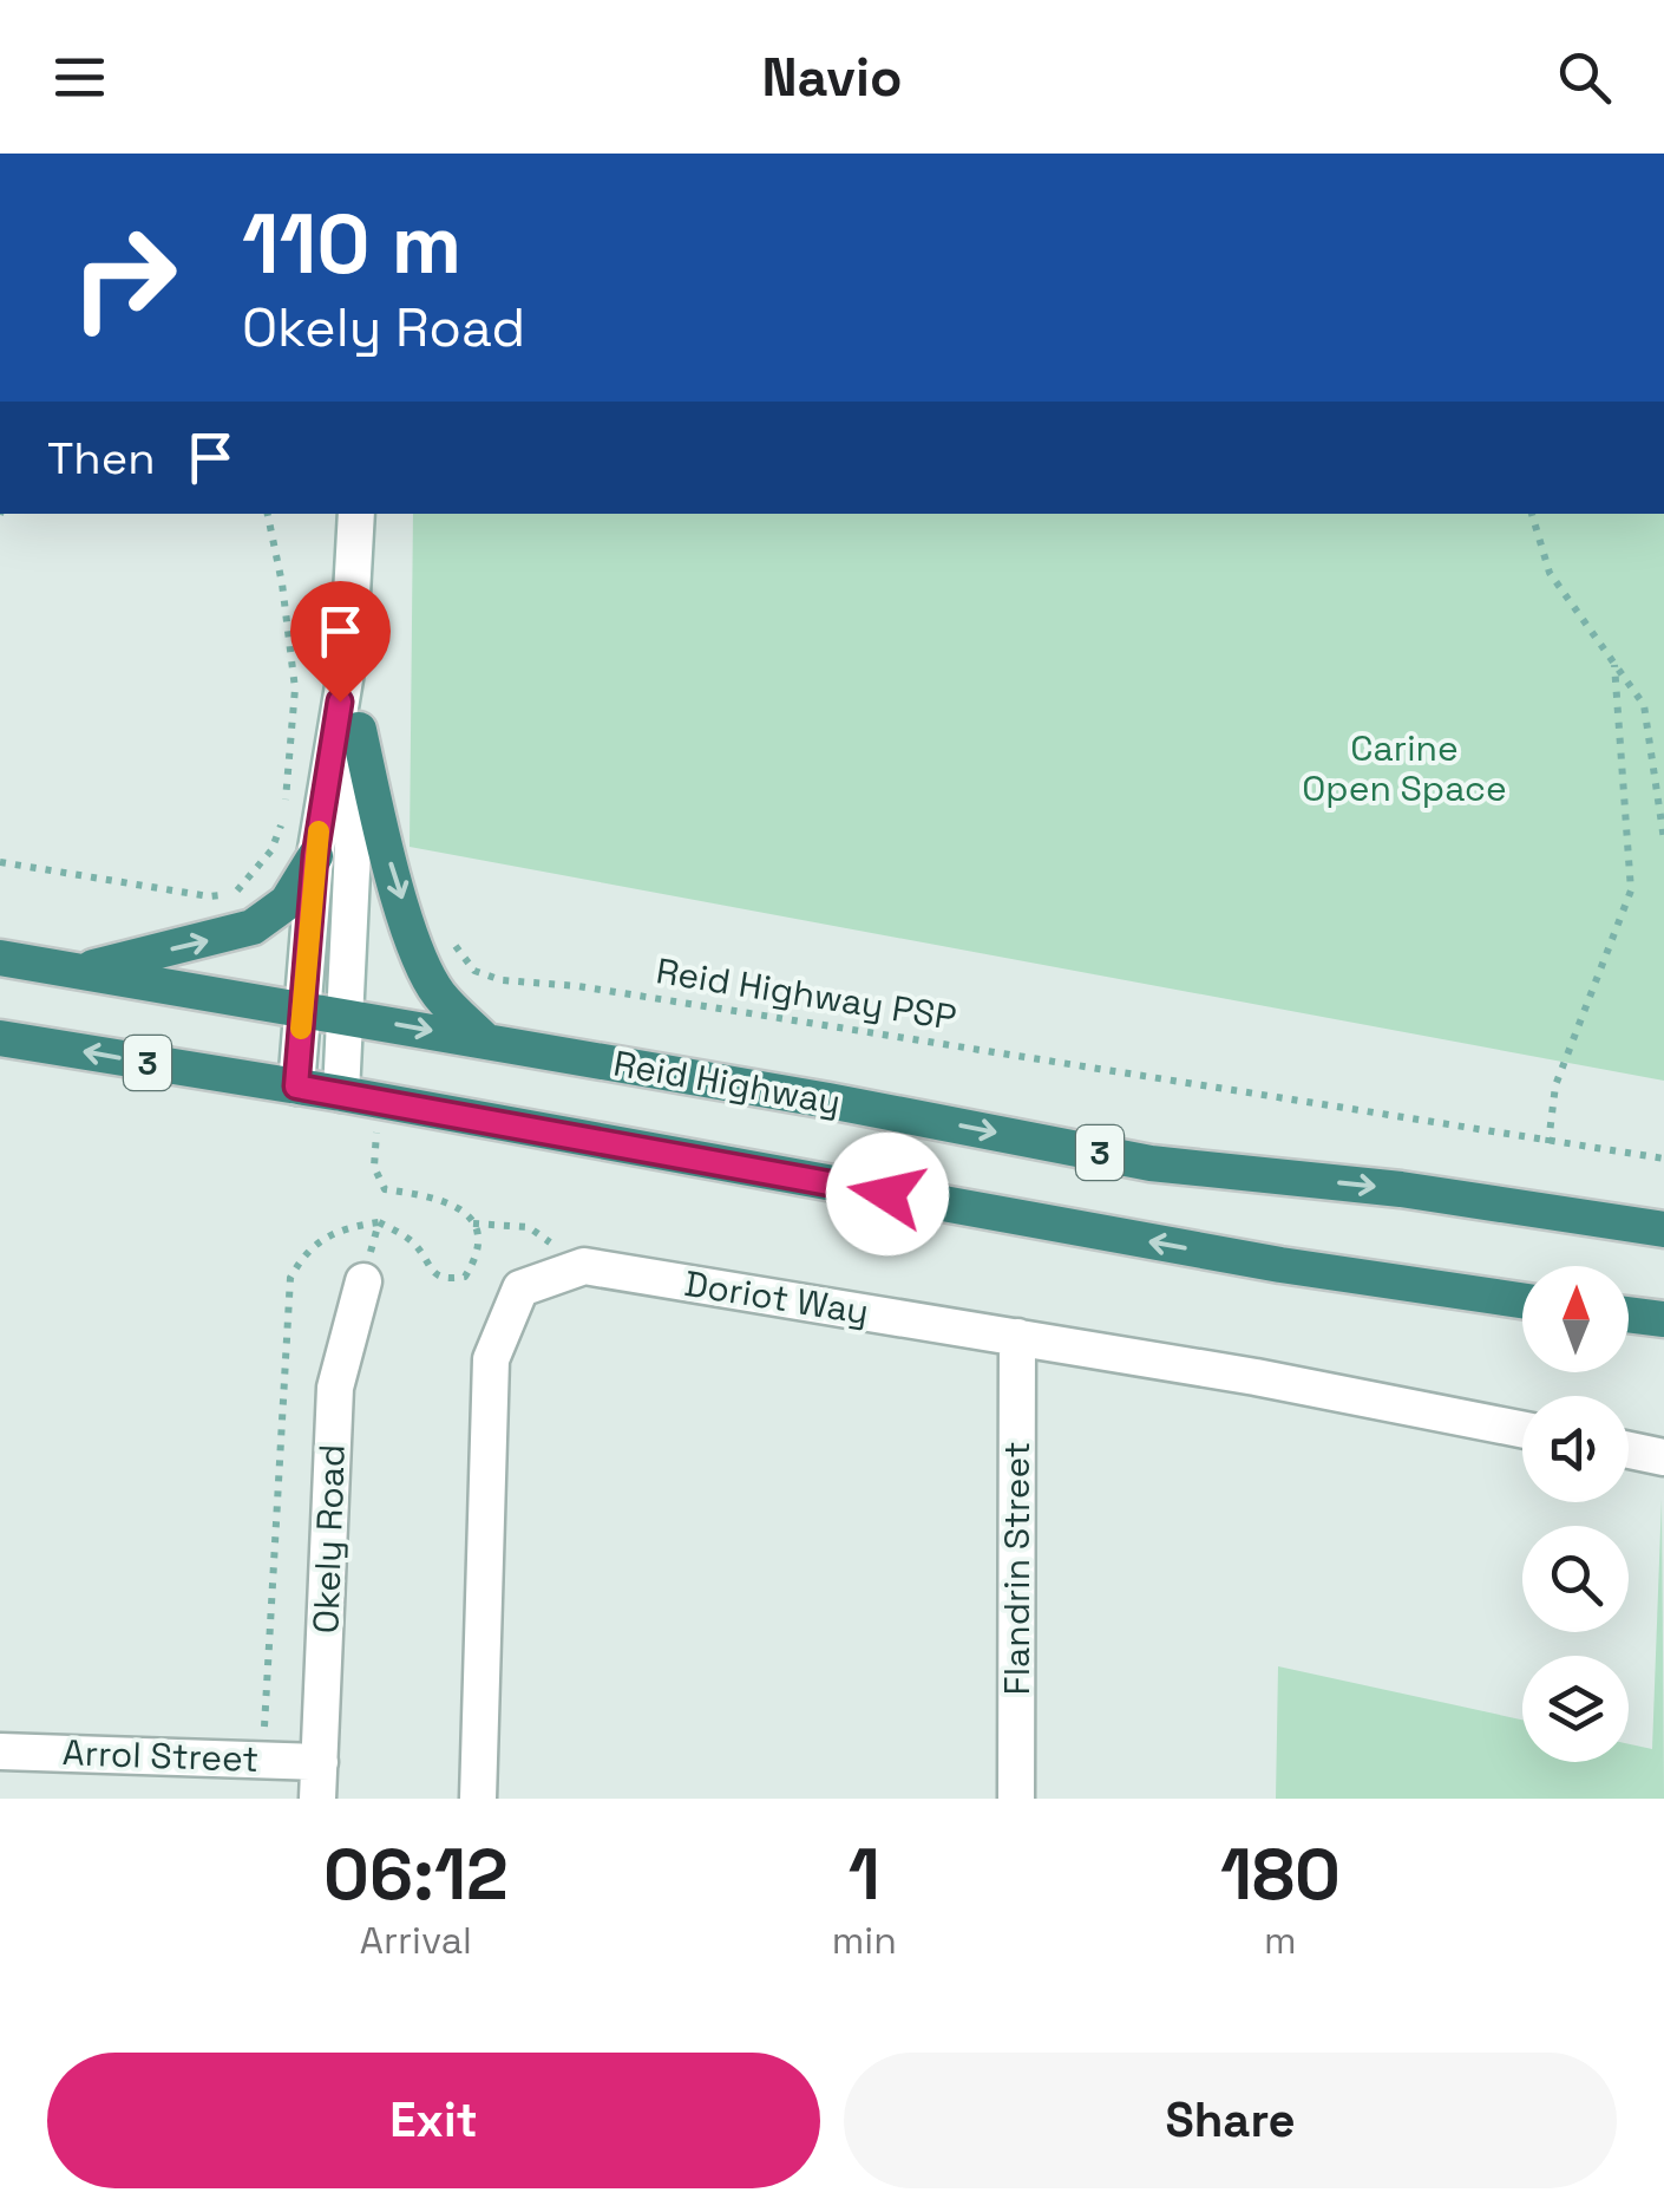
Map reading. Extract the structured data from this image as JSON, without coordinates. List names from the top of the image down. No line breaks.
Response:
{"streets":{"highway":["3","Reid Highway"],"street":["Doriot Way","Okely Road","Flandrin Street","Arrol Street"],"path":["Reid Highway PSP"]},"crossings":[["Doriot Way","Flandrin Street"],["Okely Road","Arrol Street"]],"parks":["Carine Open Space"],"north":"top","page":{"header":"Navio","turn":["110 m","Okely Road"],"then":"Then","eta":["06:12","Arrival","1","min","180","m"],"buttons":["Exit","Share"]}}
